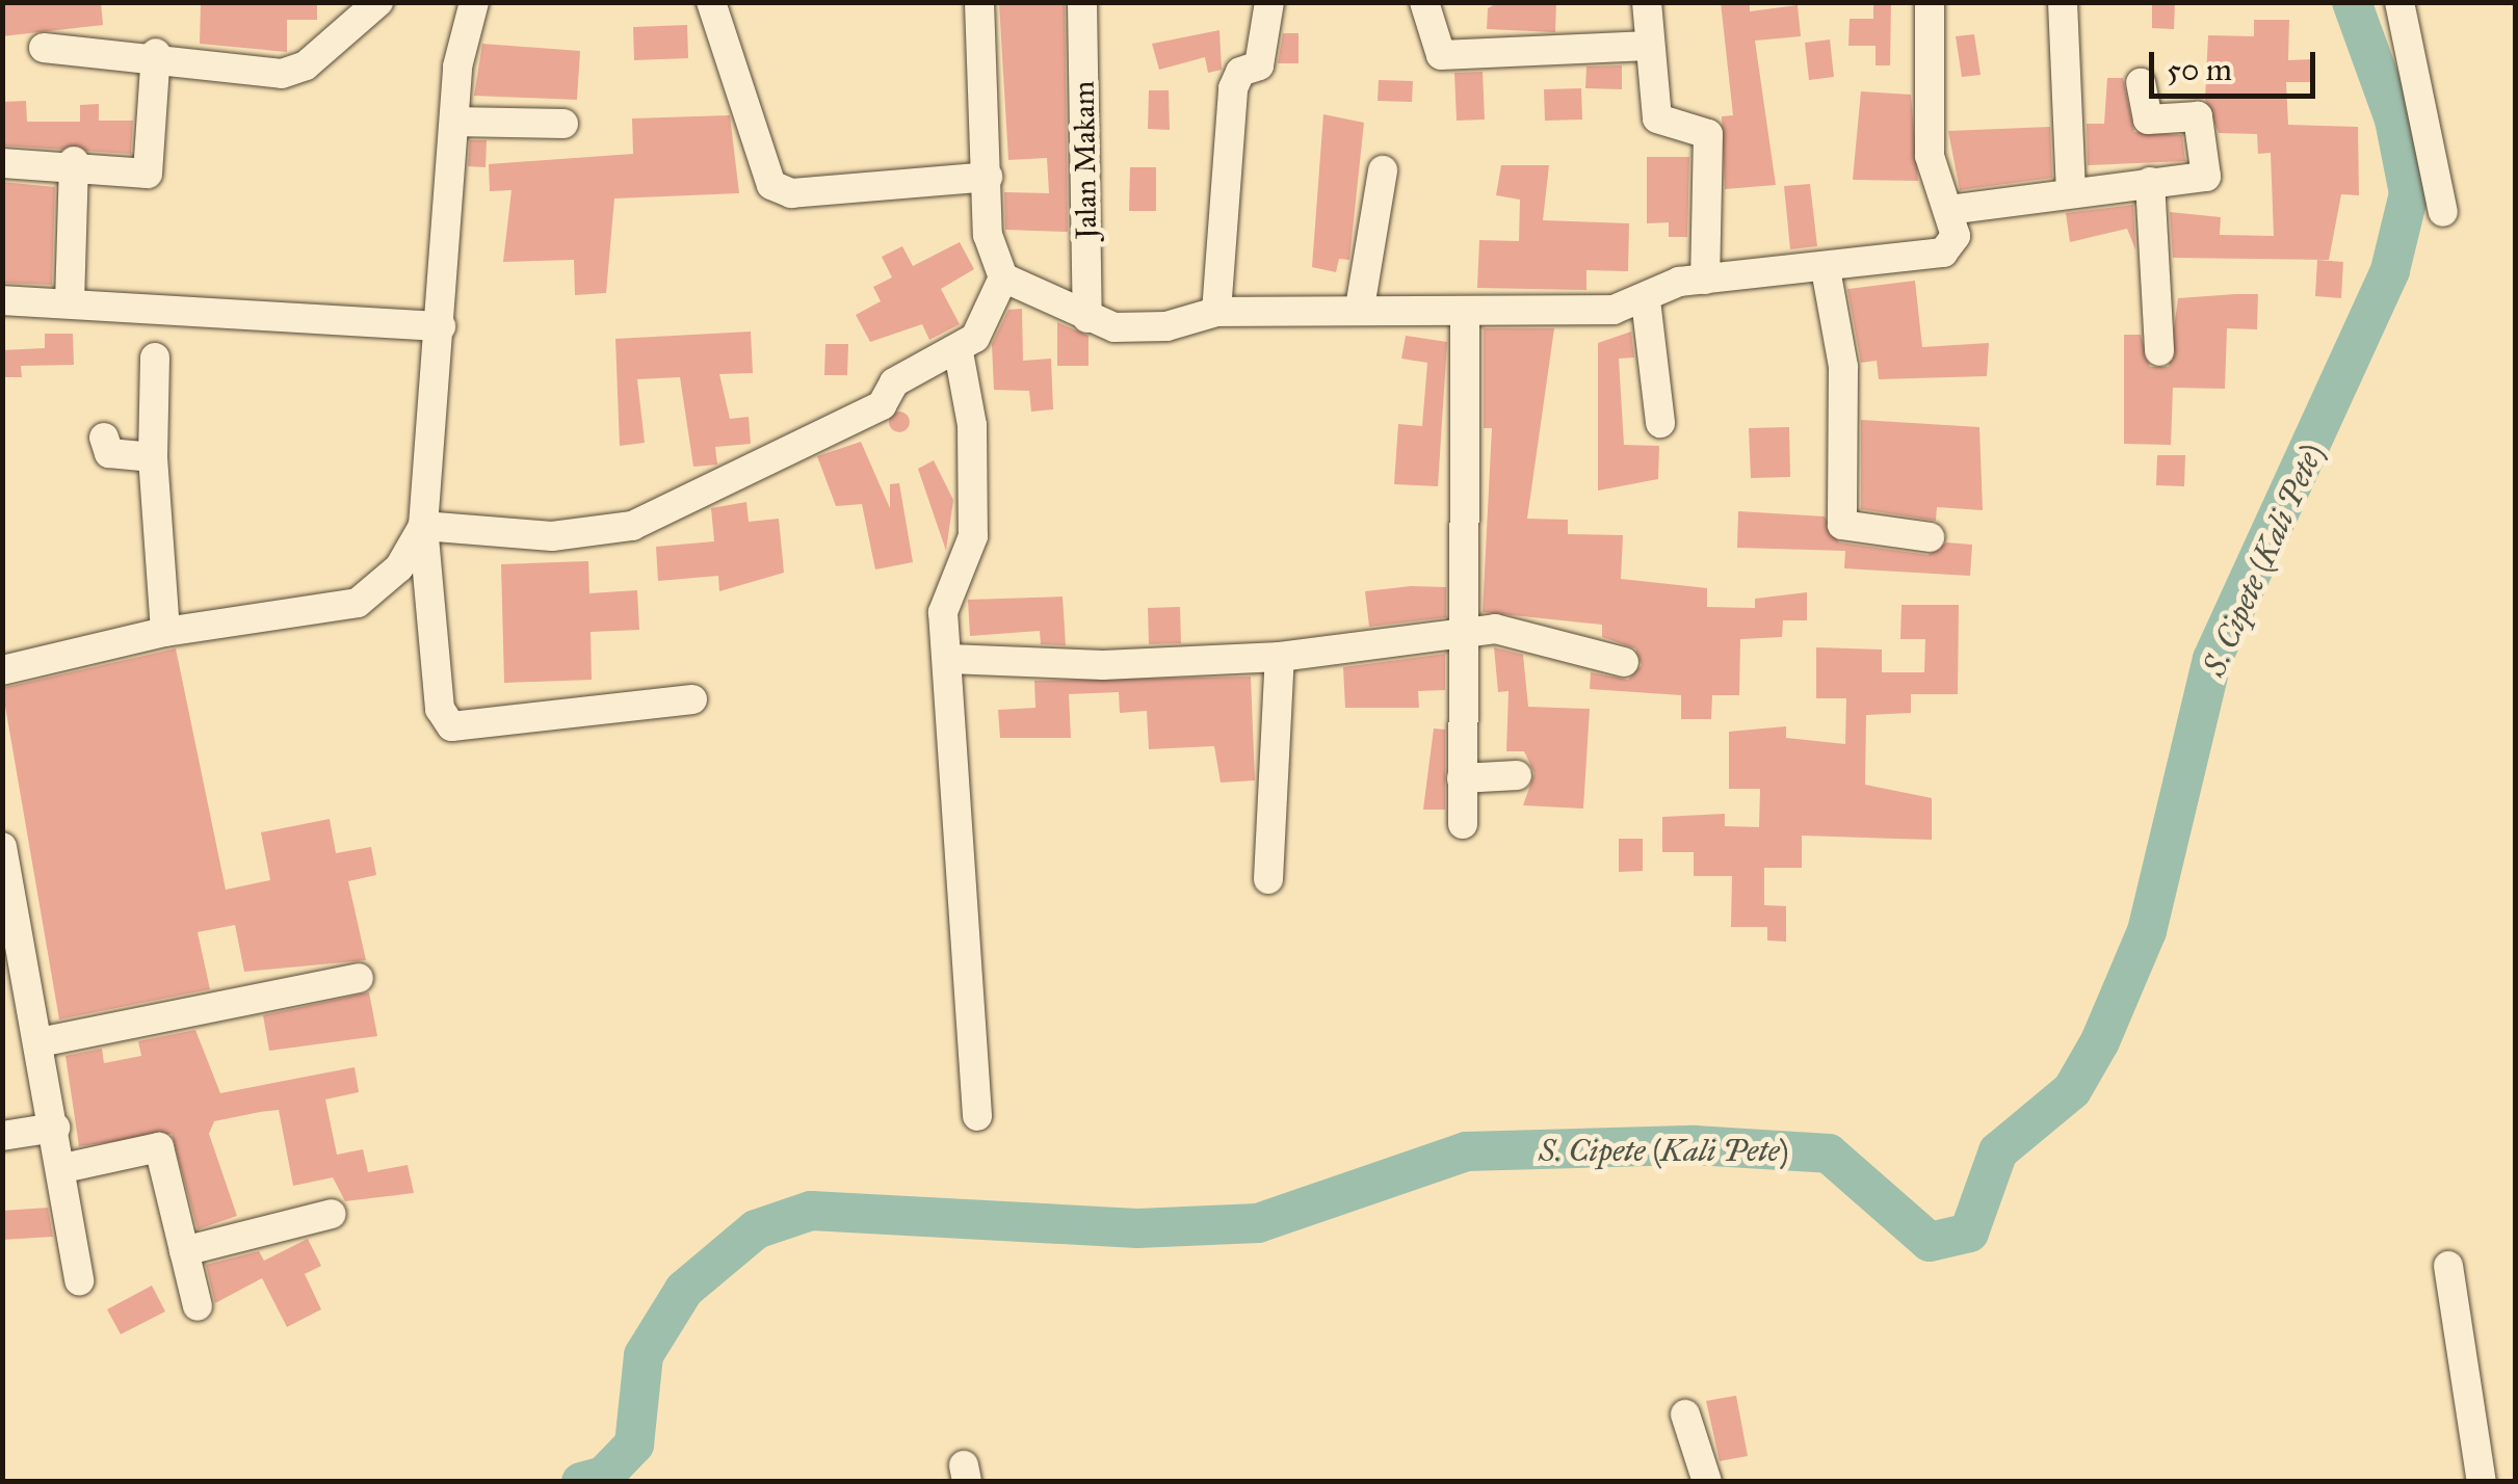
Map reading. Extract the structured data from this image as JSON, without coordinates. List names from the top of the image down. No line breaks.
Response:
{"streets":{"street":["Jalan Makam"]},"water":["S. Cipete (Kali Pete)"],"scale_bar":"50 m"}
